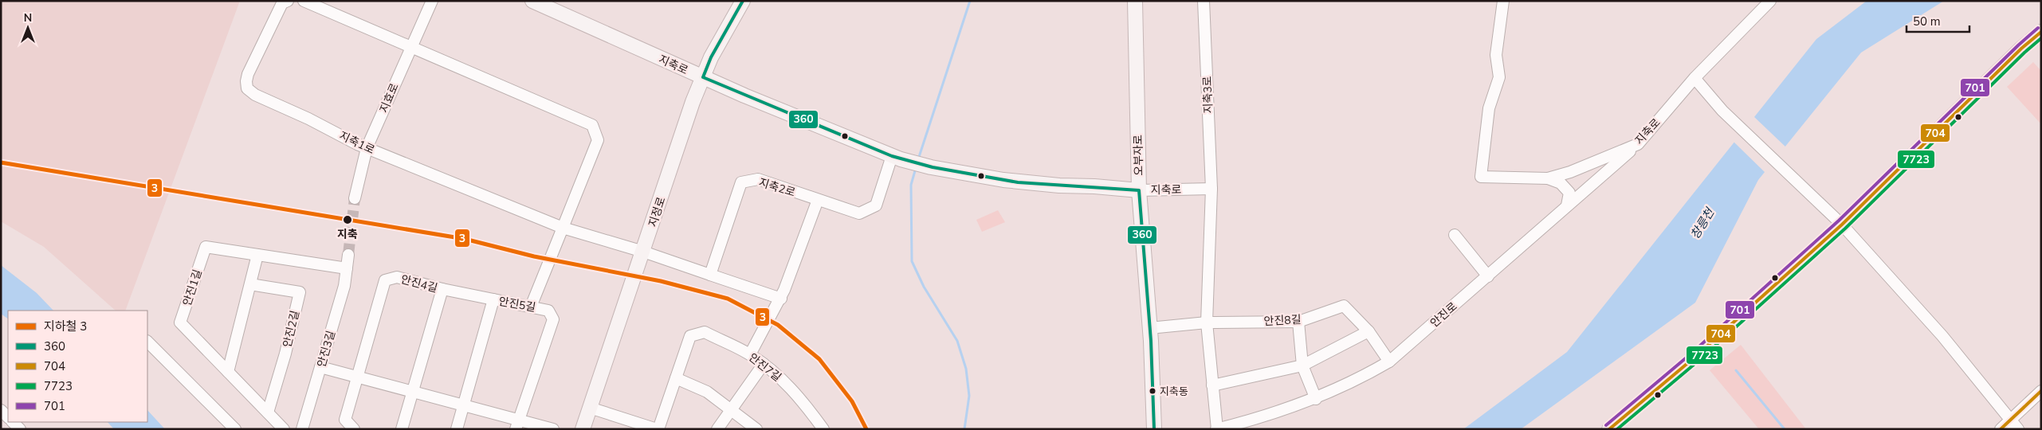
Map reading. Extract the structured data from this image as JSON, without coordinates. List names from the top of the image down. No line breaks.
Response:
{"streets":{"main road":["지축로","오부자로","지정로"],"street":["지축3로","지효로","지축1로","지축2로","안진4길","안진1길","안진5길","안진로","안진8길","안진2길","안진3길","안진7길"]},"crossings":[["지축로","지축3로"],["지축로","오부자로"],["지축로","지축2로"],["지축로","지정로"],["지축로","안진로"],["지효로","지축1로"],["지축1로","지정로"],["오부자로","안진8길"],["안진1길","안진2길"],["안진1길","안진3길"],["안진로","안진8길"]],"water":["창릉천"],"places":["지축","지축동"],"lines":["transit line 360","transit line 701","transit line 704","transit line 7723","metro line 3"],"legend":["지하철 3","360","704","7723","701"],"scale_bar":"50 m","north":"top"}
